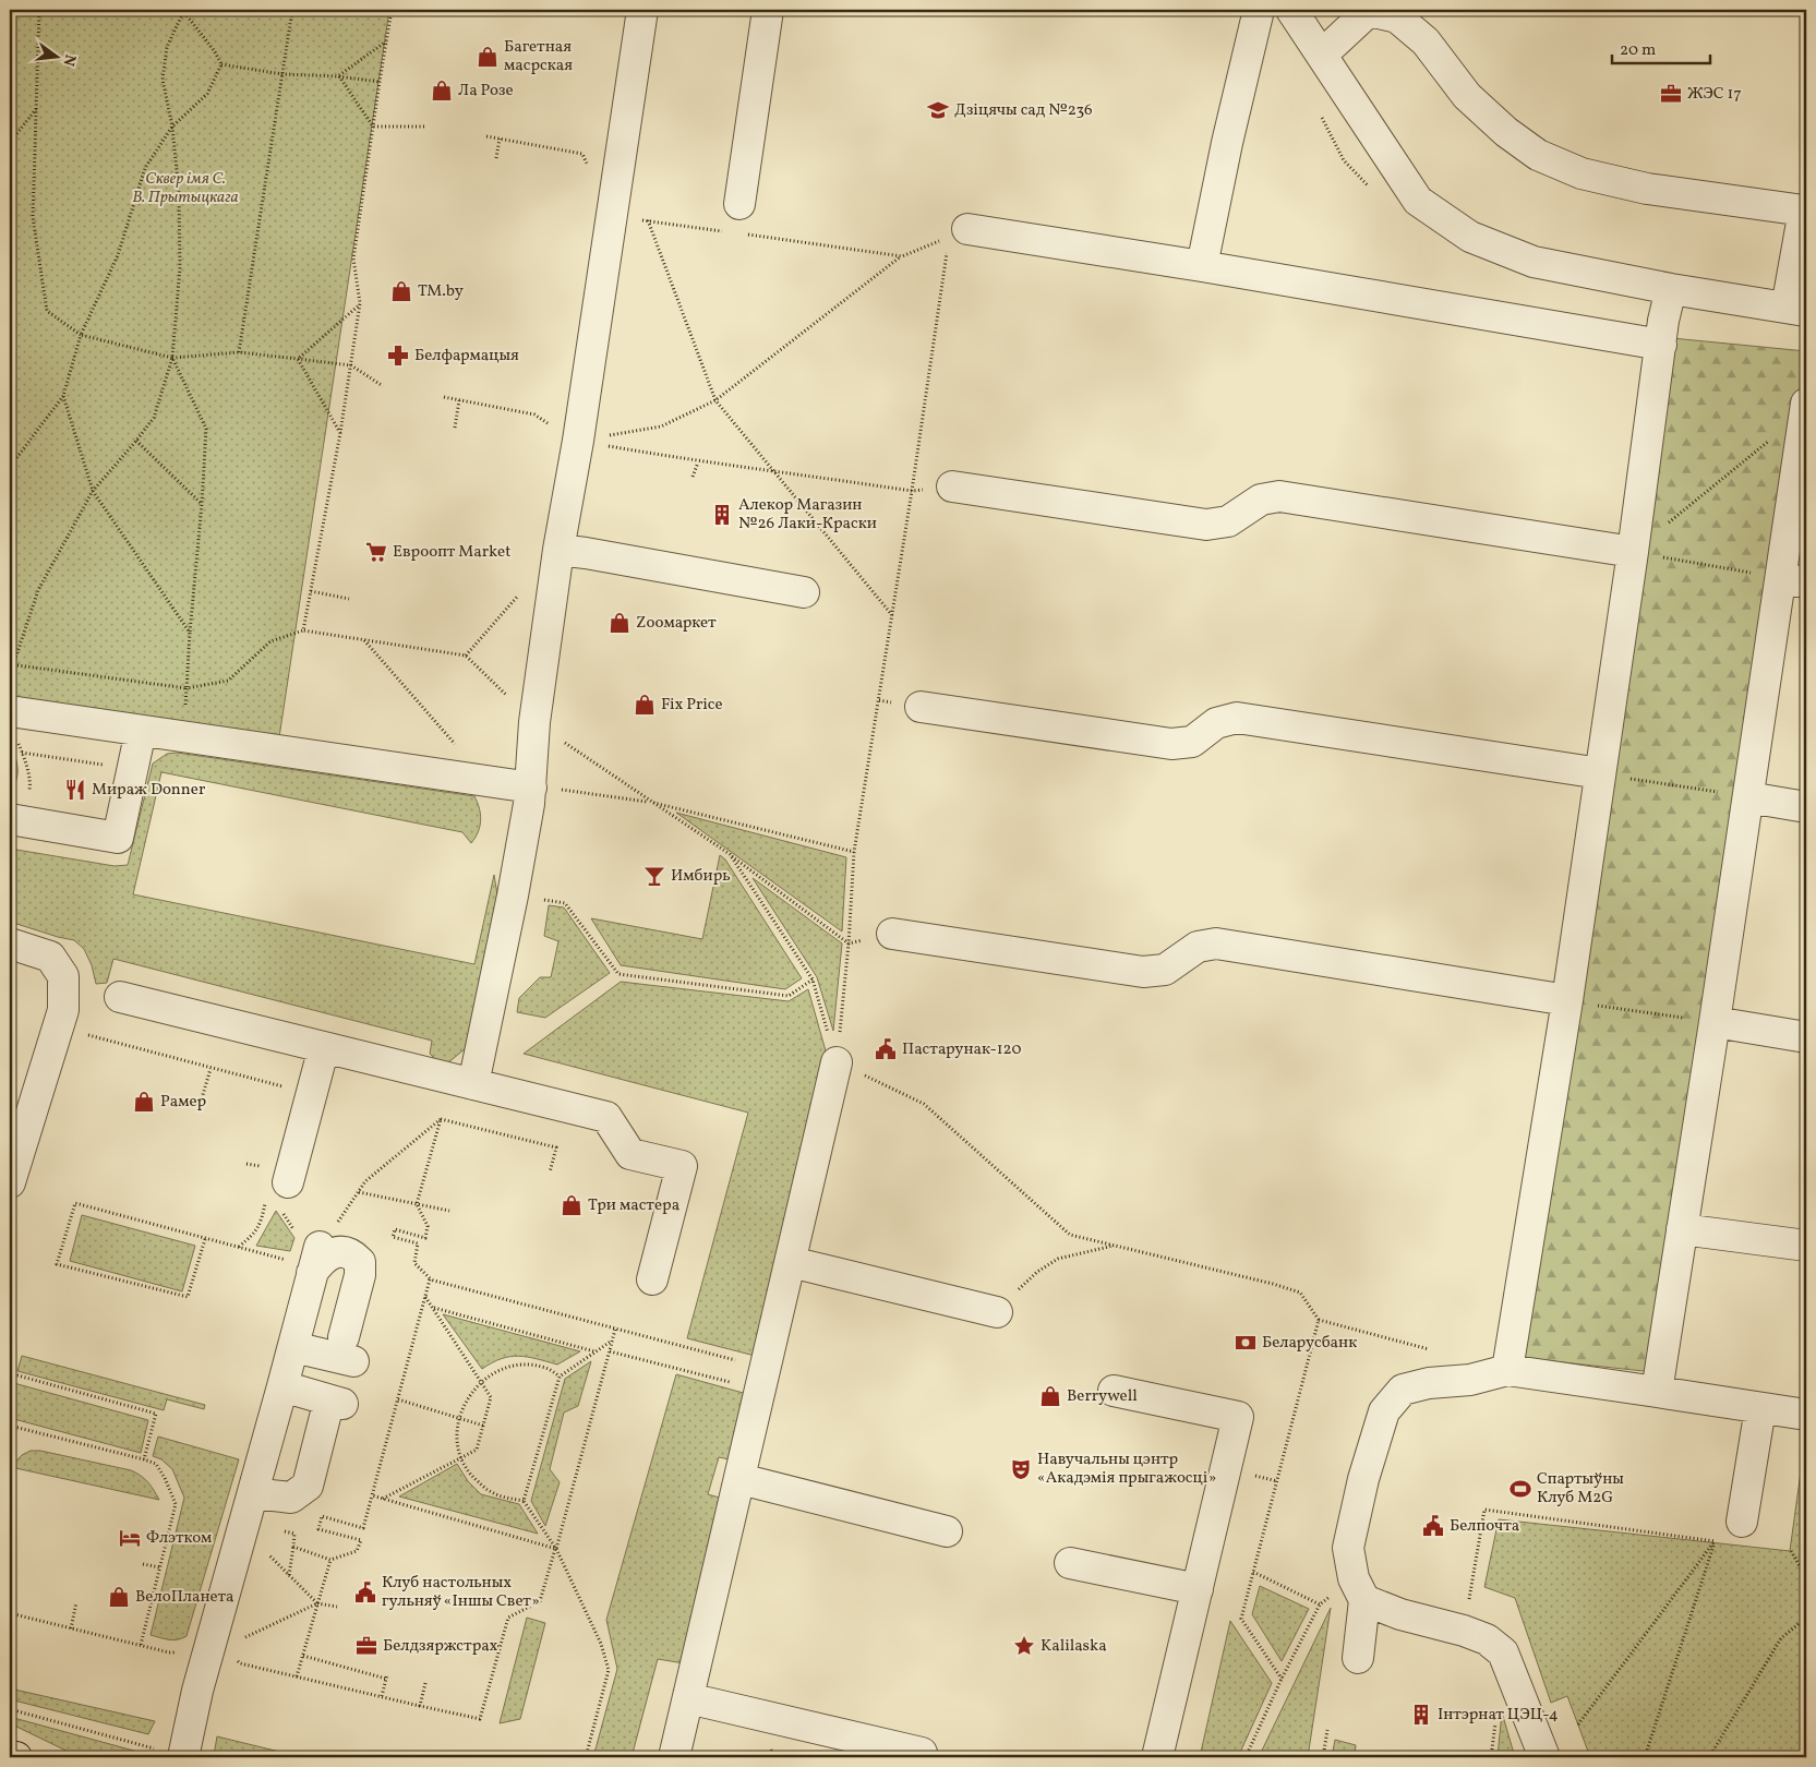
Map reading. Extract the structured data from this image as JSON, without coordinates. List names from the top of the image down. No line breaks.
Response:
{"parks":["Сквер імя С. В. Прытыцкага"],"places":{"shop":["Багетная масрская","Ла Розе","TM.by","Zooмаркет","Fix Price","Рамер","Три мастера","Berrywell","ВелоПланета"],"office":["ЖЭС 17","Белдзяржстрах"],"school or university":["Дзіцячы сад №236"],"pharmacy":["Белфармацыя"],"building":["Алекор Магазин №26 Лаки-Краски","Інтэрнат ЦЭЦ-4"],"supermarket":["Евроопт Market"],"restaurant":["Мираж Donner"],"bar":["Имбирь"],"public building":["Пастарунак-120","Белпочта","Клуб настольных гульняў «Іншы Свет»"],"bank":["Беларусбанк"],"theatre":["Навучальны цэнтр «Акадэмія прыгажосці»"],"sports":["Спартыўны Клуб M2G"],"hotel":["Флэтком"],"place":["Kalilaska"]},"scale_bar":"20 m","north":"right"}
